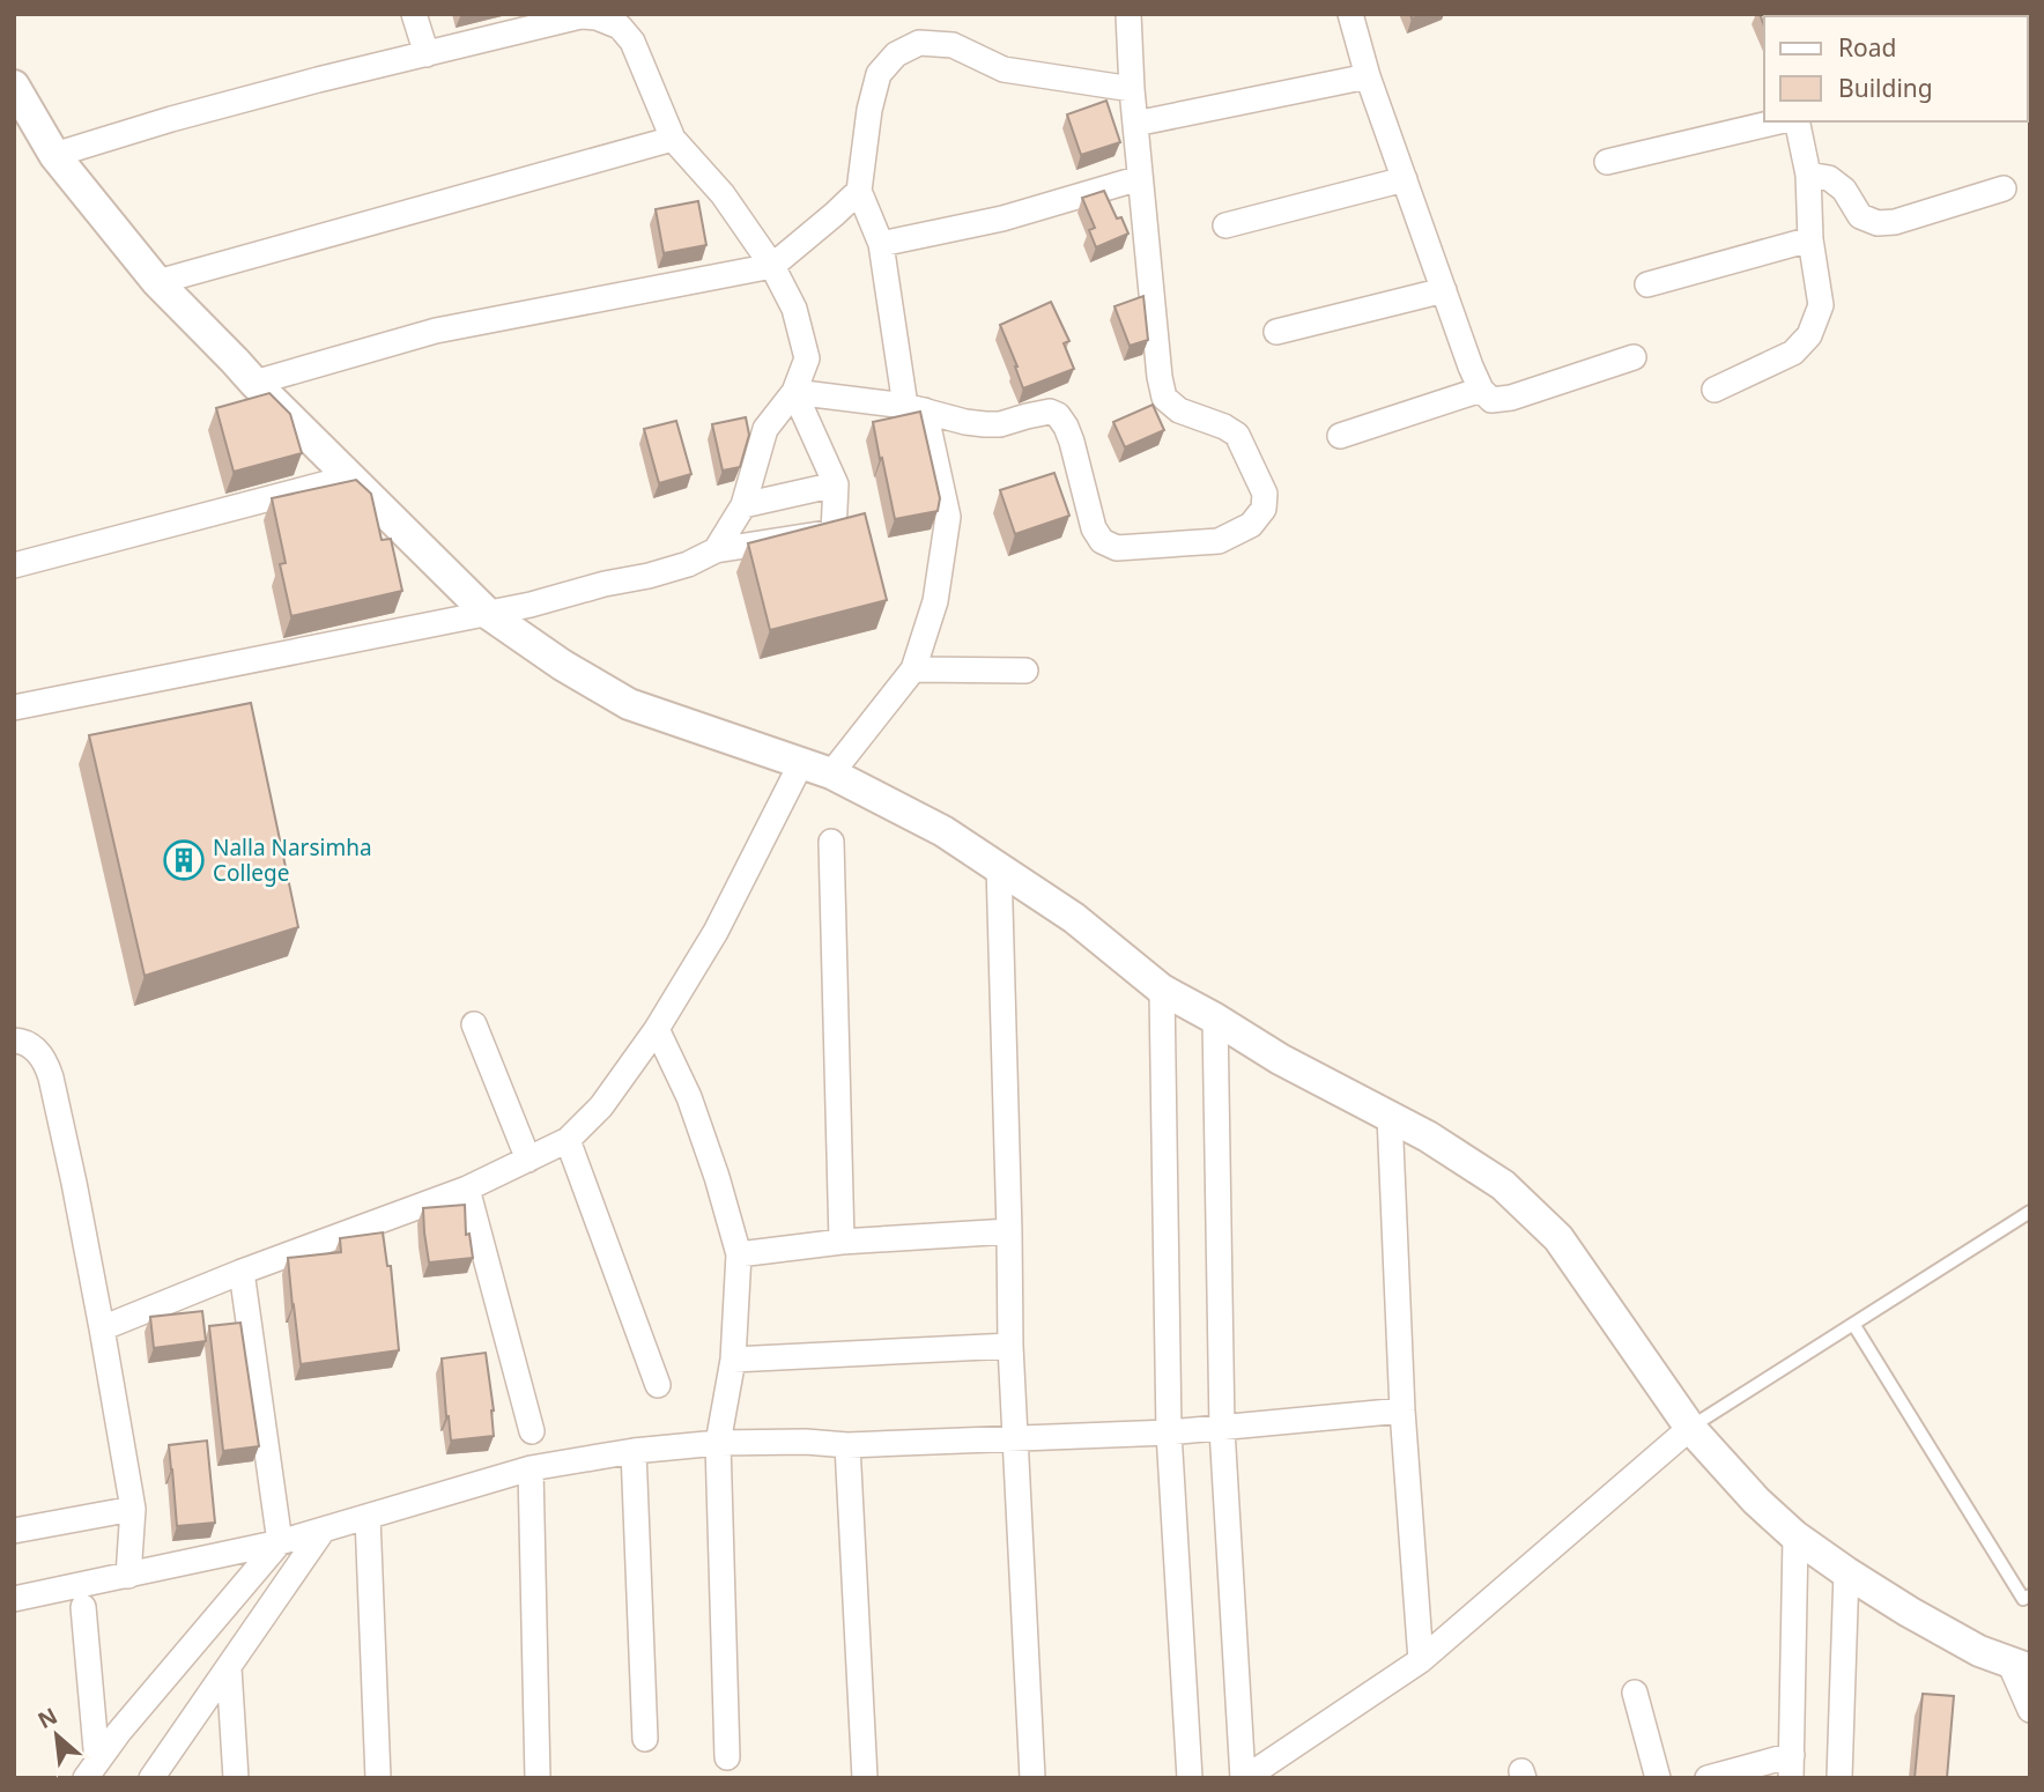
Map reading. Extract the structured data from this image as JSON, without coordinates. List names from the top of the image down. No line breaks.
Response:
{"places":{"building":["Nalla Narsimha College"]},"legend":["Road","Building"],"north":"top left"}
